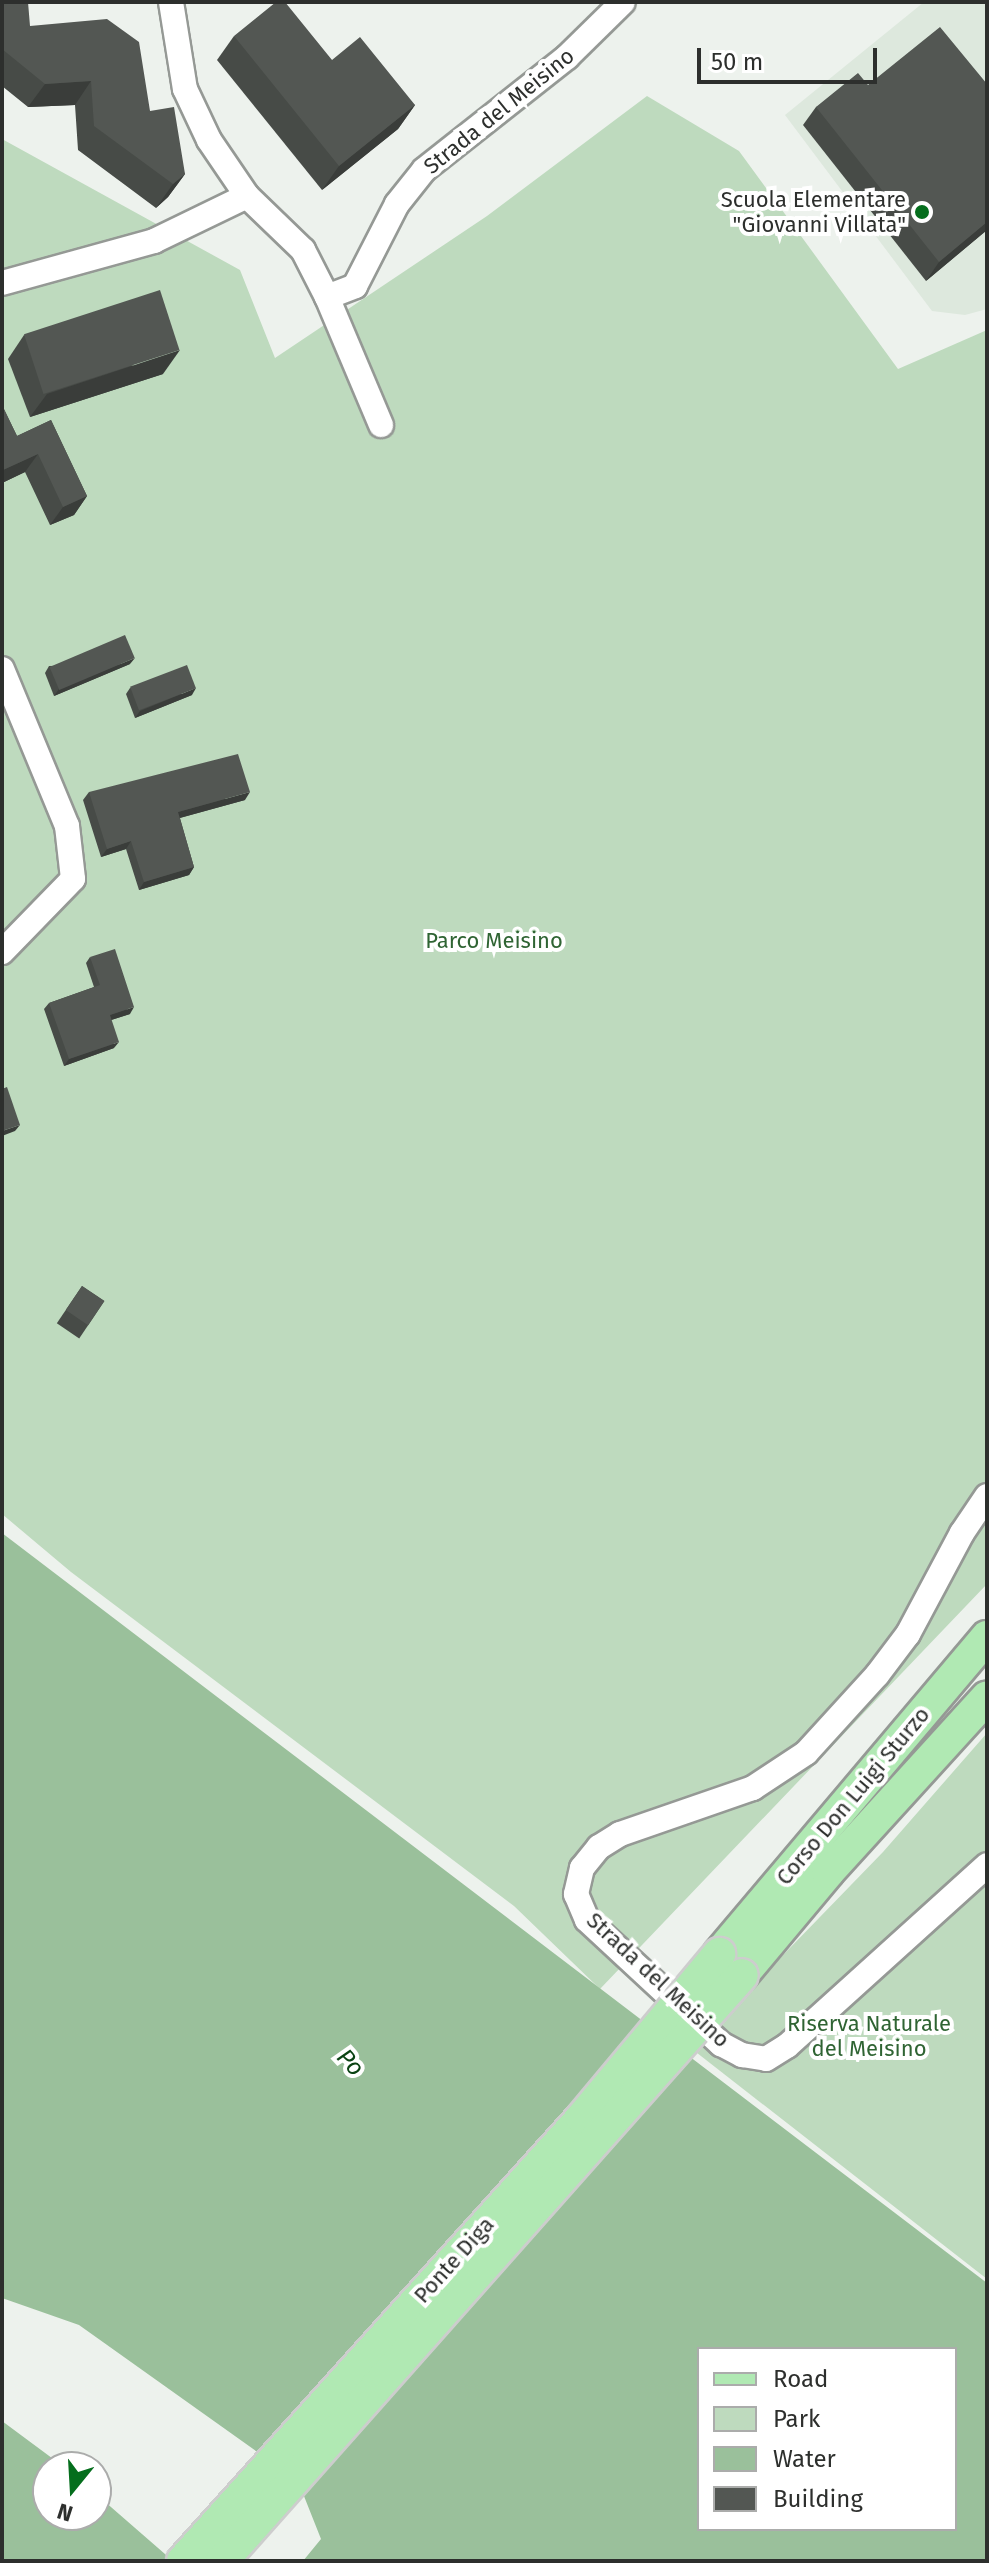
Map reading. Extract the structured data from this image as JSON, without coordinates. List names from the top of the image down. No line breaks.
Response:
{"streets":{"main road":["Corso Don Luigi Sturzo","Ponte Diga"],"street":["Strada del Meisino"]},"crossings":[["Corso Don Luigi Sturzo","Ponte Diga"]],"water":["Po"],"parks":["Parco Meisino","Riserva Naturale del Meisino"],"places":["Scuola Elementare \"Giovanni Villata\""],"legend":["Road","Park","Water","Building"],"scale_bar":"50 m","north":"bottom"}
